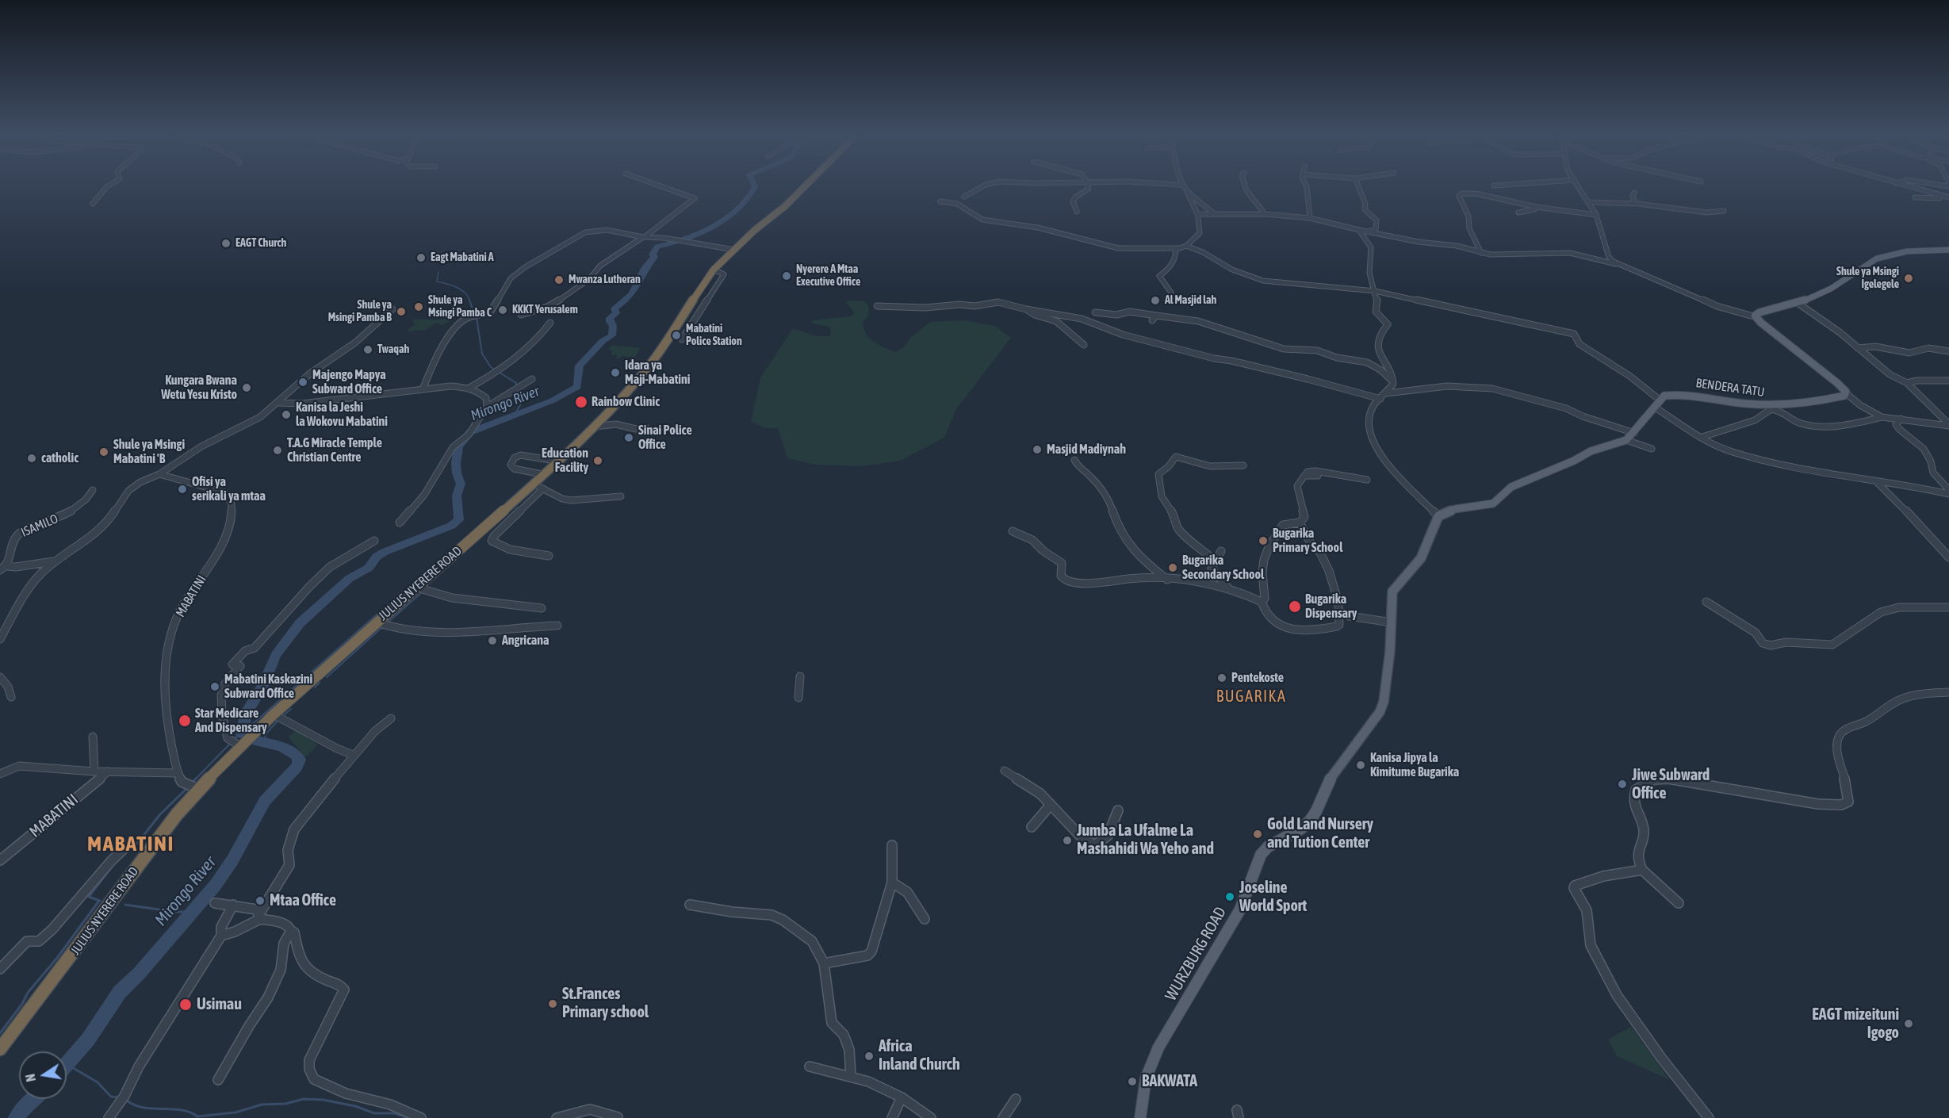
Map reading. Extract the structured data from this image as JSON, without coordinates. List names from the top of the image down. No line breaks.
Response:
{"streets":{"highway":["JULIUS NYERERE ROAD"],"main road":["BENDERA TATU","WURZBURG ROAD"],"street":["ISAMILO","MABATINI"]},"districts":["BUGARIKA","MABATINI"],"water":["Mirongo River"],"places":["EAGT Church","Eagt Mabatini A","Nyerere A Mtaa Executive Office","Shule ya Msingi Igelegele","Mwanza Lutheran","Al Masjid lah","Shule ya Msingi Pamba C","KKKT Yerusalem","Shule ya Msingi Pamba B","Mabatini Police Station","Twaqah","Idara ya Maji-Mabatini","Majengo Mapya Subward Office","Kungara Bwana Wetu Yesu Kristo","Rainbow Clinic","Kanisa la Jeshi la Wokovu Mabatini","Sinai Police Office","Masjid Madiynah","T.A.G Miracle Temple Christian Centre","Shule ya Msingi Mabatini 'B","catholic","Education Facility","Ofisi ya serikali ya mtaa","Bugarika Primary School","Bugarika Secondary School","Bugarika Dispensary","Angricana","Pentekoste","Mabatini Kaskazini Subward Office","Star Medicare And Dispensary","Kanisa Jipya la Kimitume Bugarika","Jiwe Subward Office","Gold Land Nursery and Tution Center","Jumba La Ufalme La Mashahidi Wa Yeho and","Joseline World Sport","Mtaa Office","St.Frances Primary school","Usimau","EAGT mizeituni Igogo","Africa Inland Church","BAKWATA"],"north":"left"}
